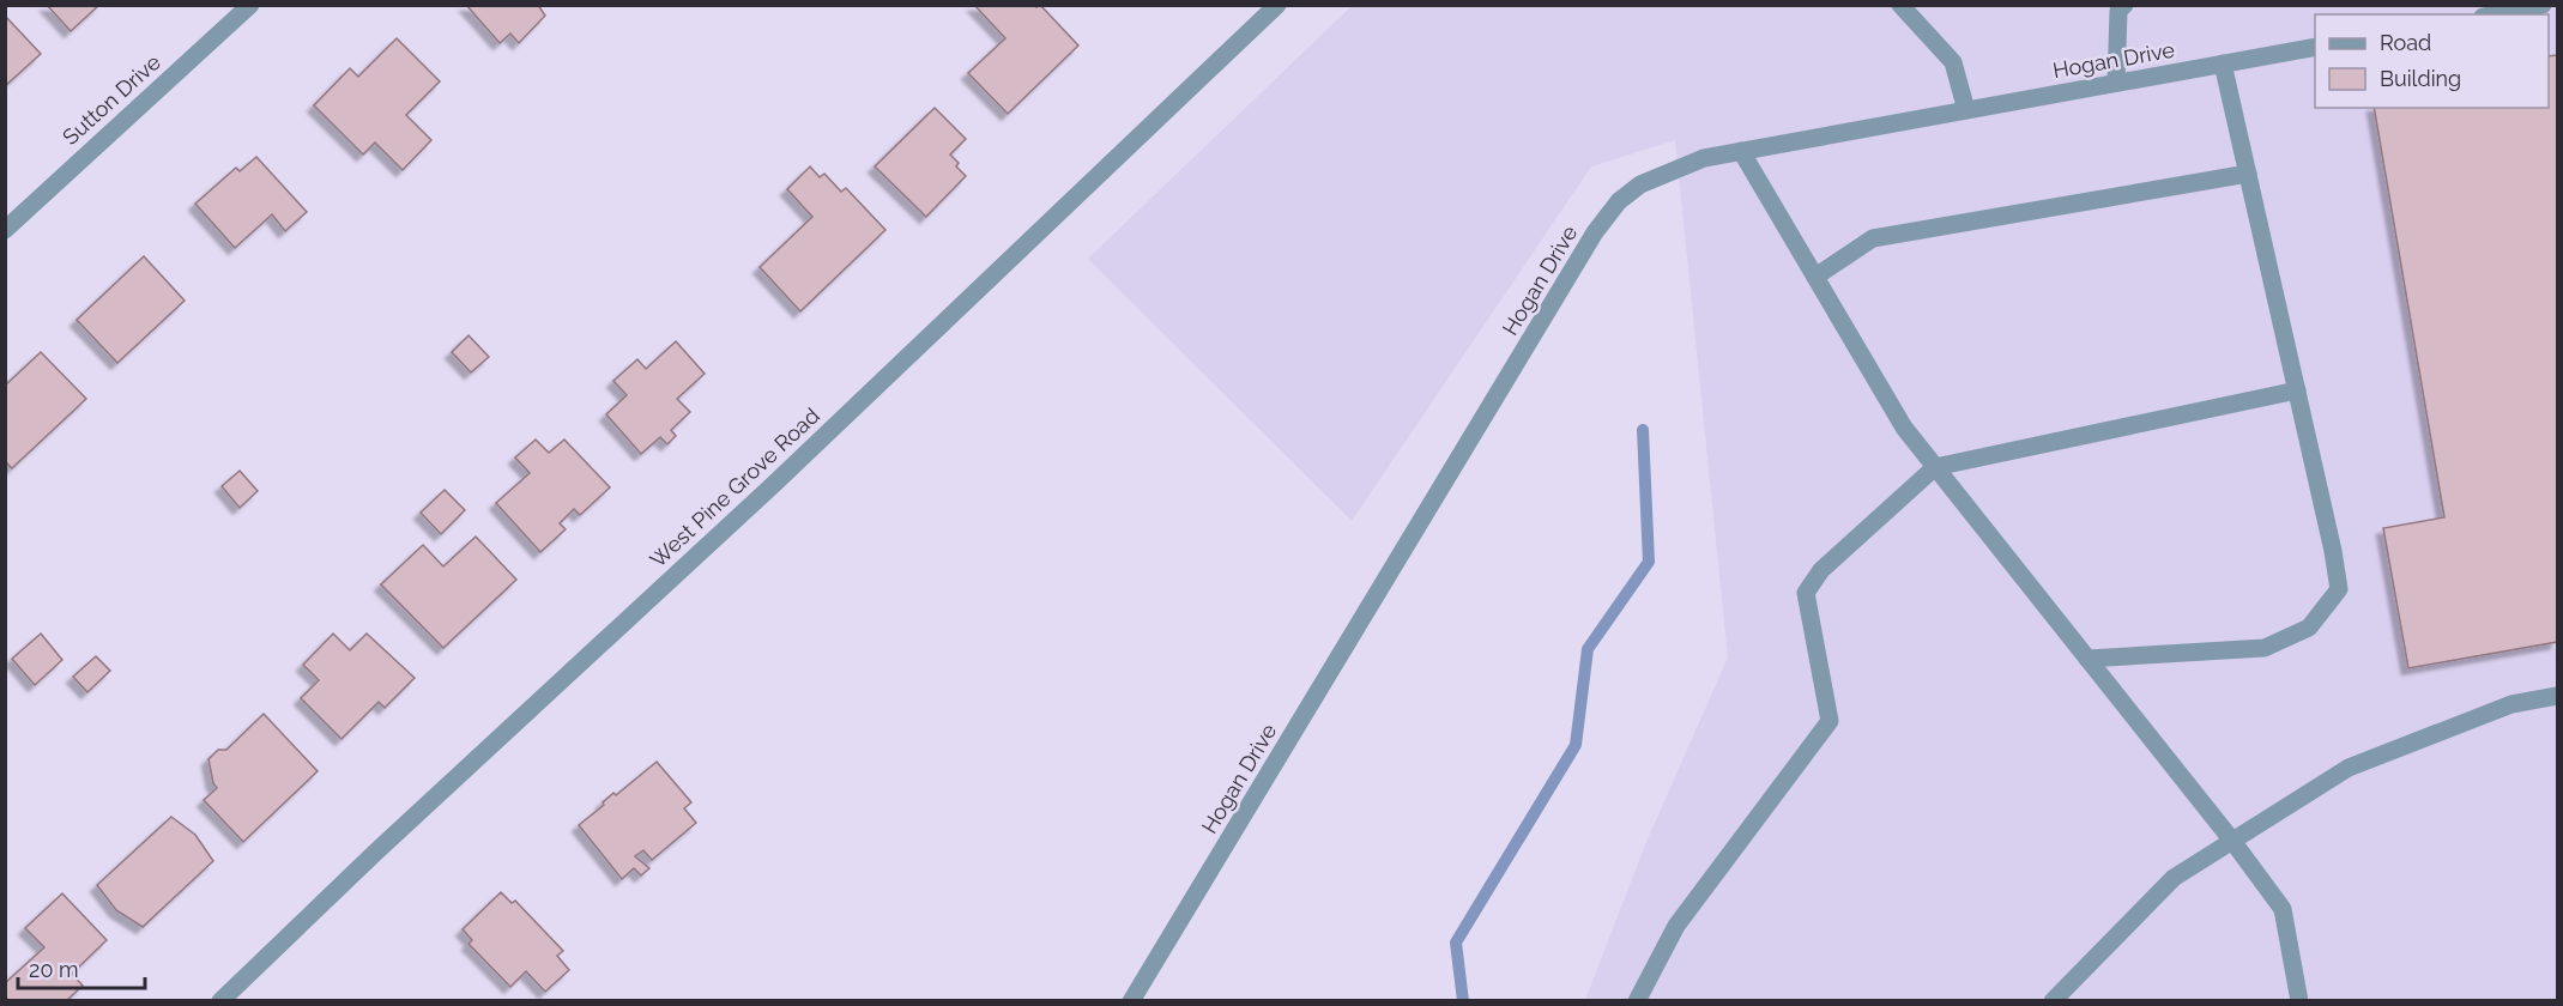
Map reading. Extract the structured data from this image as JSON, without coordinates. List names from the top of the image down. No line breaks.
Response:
{"streets":{"street":["Hogan Drive","Sutton Drive","West Pine Grove Road"]},"legend":["Road","Building"],"scale_bar":"20 m"}
